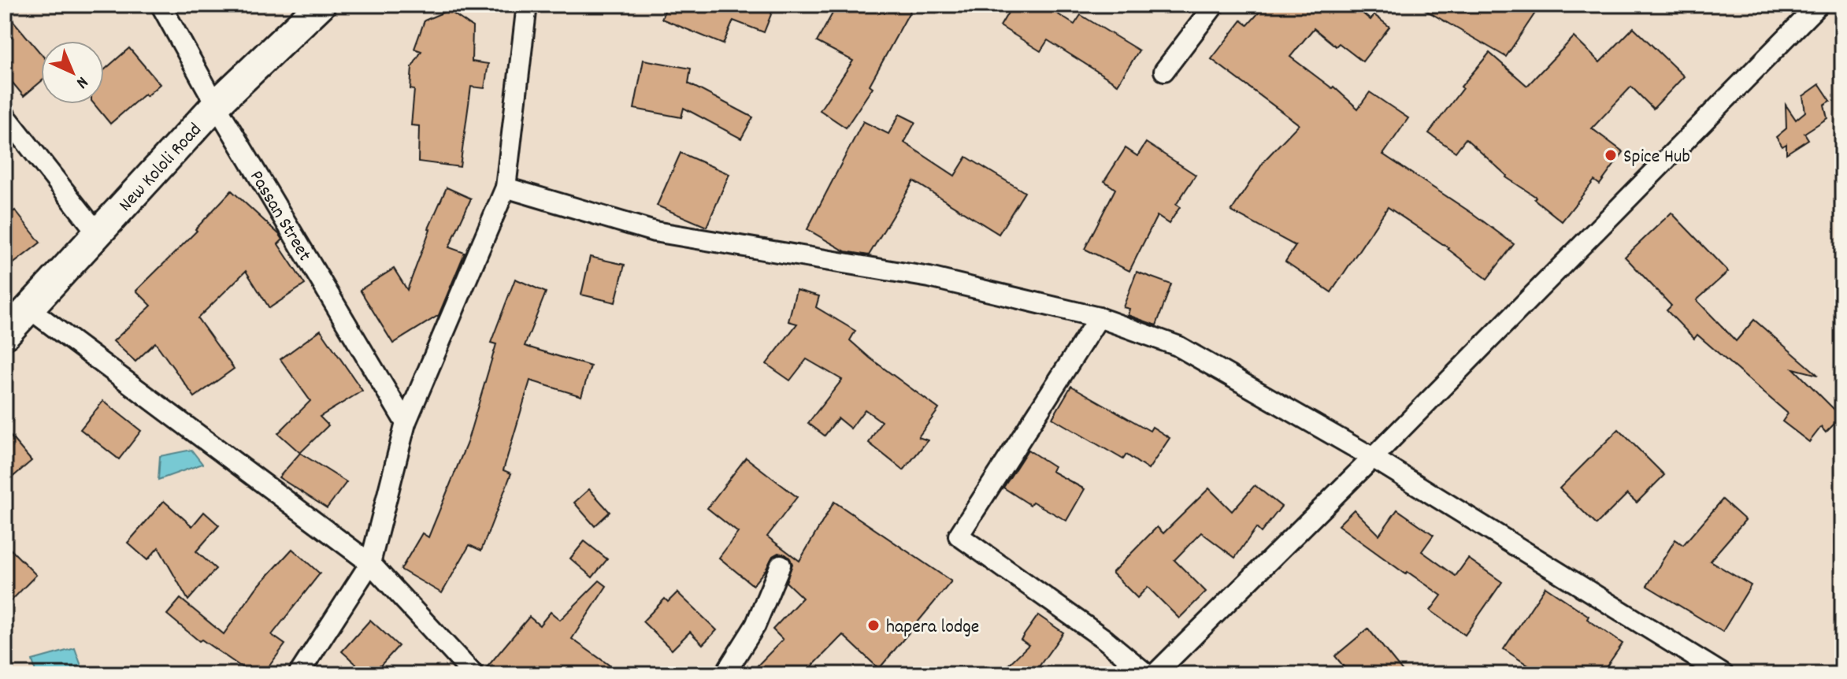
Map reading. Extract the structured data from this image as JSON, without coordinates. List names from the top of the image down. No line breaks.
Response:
{"streets":{"street":["New Kololi Road","Passan Street"]},"crossings":[["New Kololi Road","Passan Street"]],"places":["Spice Hub","hapera lodge"],"north":"bottom right"}
